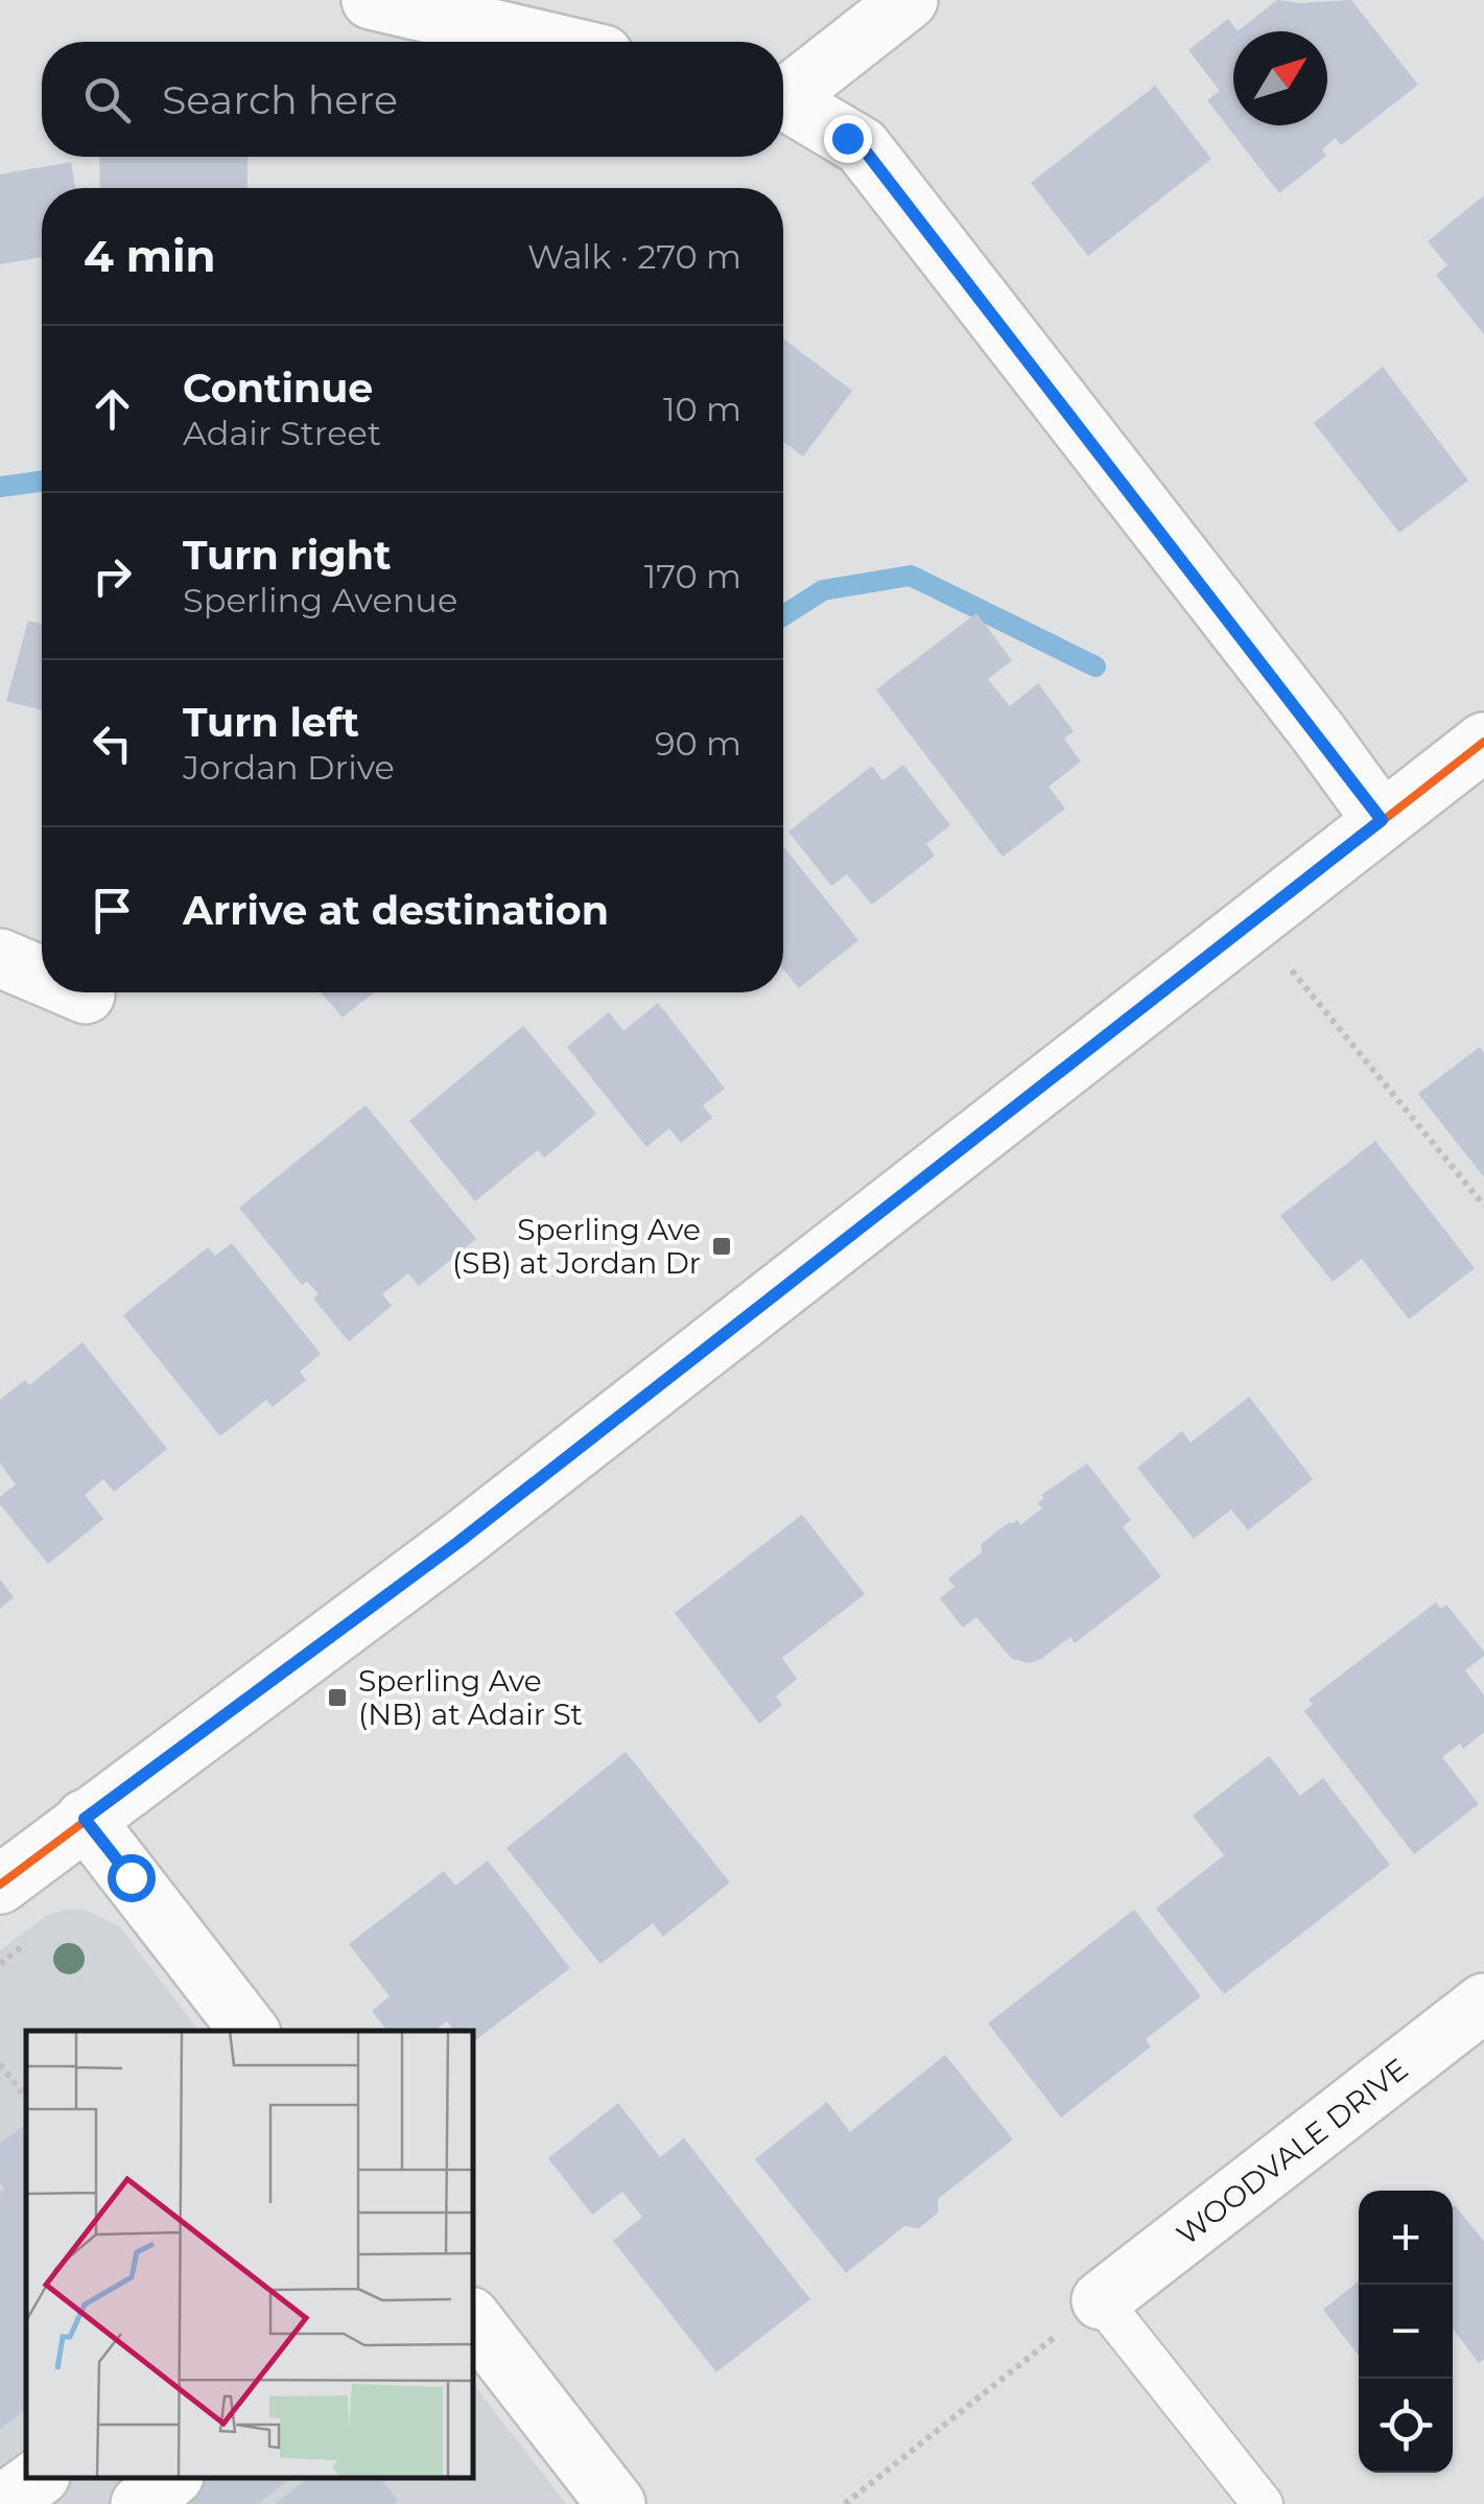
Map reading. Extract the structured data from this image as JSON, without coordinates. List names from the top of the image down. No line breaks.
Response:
{"streets":{"street":["WOODVALE DRIVE"]},"places":{"transit":["Sperling Ave (SB) at Jordan Dr","Sperling Ave (NB) at Adair St"]},"north":"top right","page":{"search":"Search here","heading":["4 min","Walk · 270 m"],"list":[["Continue","Adair Street","10 m"],["Turn right","Sperling Avenue","170 m"],["Turn left","Jordan Drive","90 m"],"Arrive at destination"],"map_buttons":["+","−"]}}
